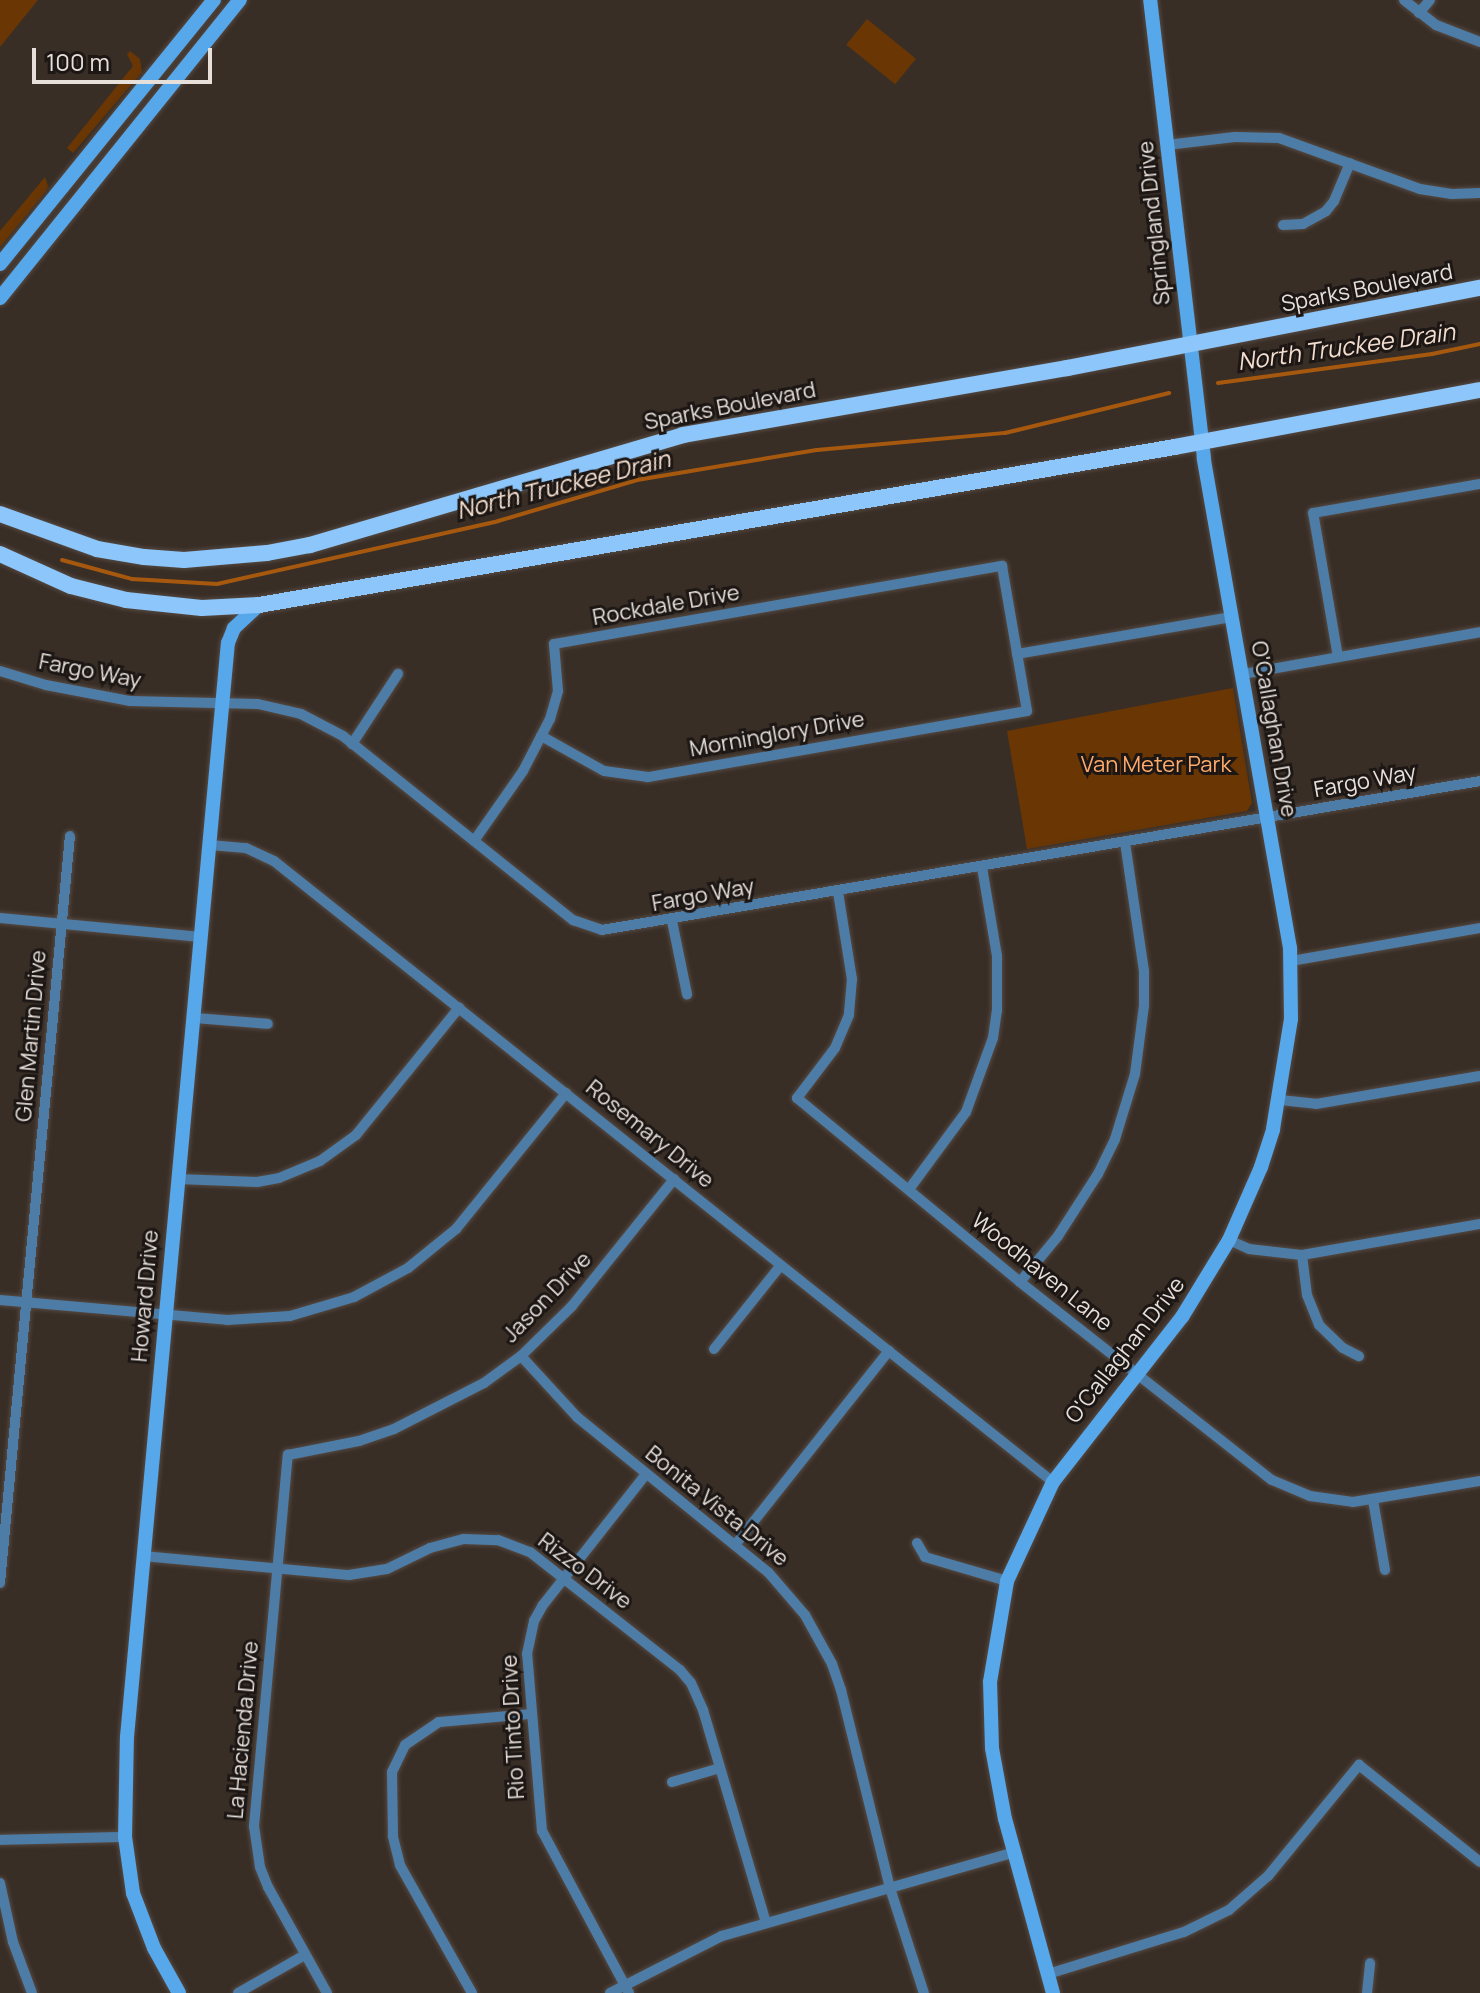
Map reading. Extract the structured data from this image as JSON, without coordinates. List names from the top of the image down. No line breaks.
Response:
{"streets":{"main road":["Sparks Boulevard"],"street":["Springland Drive","Rockdale Drive","Fargo Way","O'Callaghan Drive","Morninglory Drive","Glen Martin Drive","Rosemary Drive","Woodhaven Lane","Howard Drive","Jason Drive","Bonita Vista Drive","Rizzo Drive","Rio Tinto Drive","La Hacienda Drive"]},"crossings":[["Springland Drive","Sparks Boulevard"],["Springland Drive","O'Callaghan Drive"],["Rockdale Drive","Fargo Way"],["Rockdale Drive","Morninglory Drive"],["Fargo Way","O'Callaghan Drive"],["Fargo Way","Woodhaven Lane"],["Fargo Way","Howard Drive"],["O'Callaghan Drive","Rosemary Drive"],["O'Callaghan Drive","Woodhaven Lane"],["Rosemary Drive","Howard Drive"],["Rosemary Drive","Jason Drive"],["Howard Drive","Rizzo Drive"],["Jason Drive","Bonita Vista Drive"],["Jason Drive","La Hacienda Drive"],["Bonita Vista Drive","Rio Tinto Drive"],["Rizzo Drive","Rio Tinto Drive"],["Rizzo Drive","La Hacienda Drive"]],"water":["North Truckee Drain"],"parks":["Van Meter Park"],"scale_bar":"100 m"}
